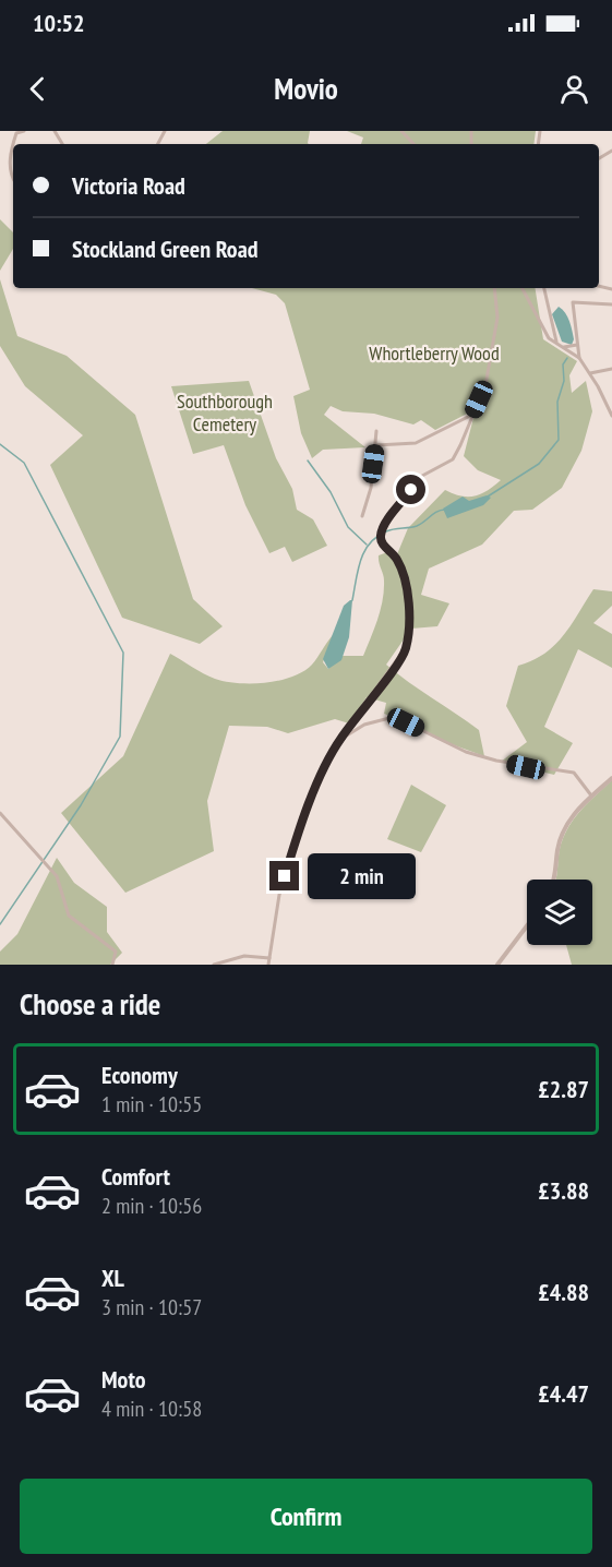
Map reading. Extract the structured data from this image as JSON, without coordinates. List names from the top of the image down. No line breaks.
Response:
{"parks":["Whortleberry Wood","Southborough Cemetery"],"page":{"status":"10:52","header":"Movio","banner":["Victoria Road","Stockland Green Road"],"bubble":"2 min","heading":"Choose a ride","list":[{"name":"Economy","note":"1 min · 10:55","value":"£2.87"},{"name":"Comfort","note":"2 min · 10:56","value":"£3.88"},{"name":"XL","note":"3 min · 10:57","value":"£4.88"},{"name":"Moto","note":"4 min · 10:58","value":"£4.47"}],"buttons":"Confirm"}}
